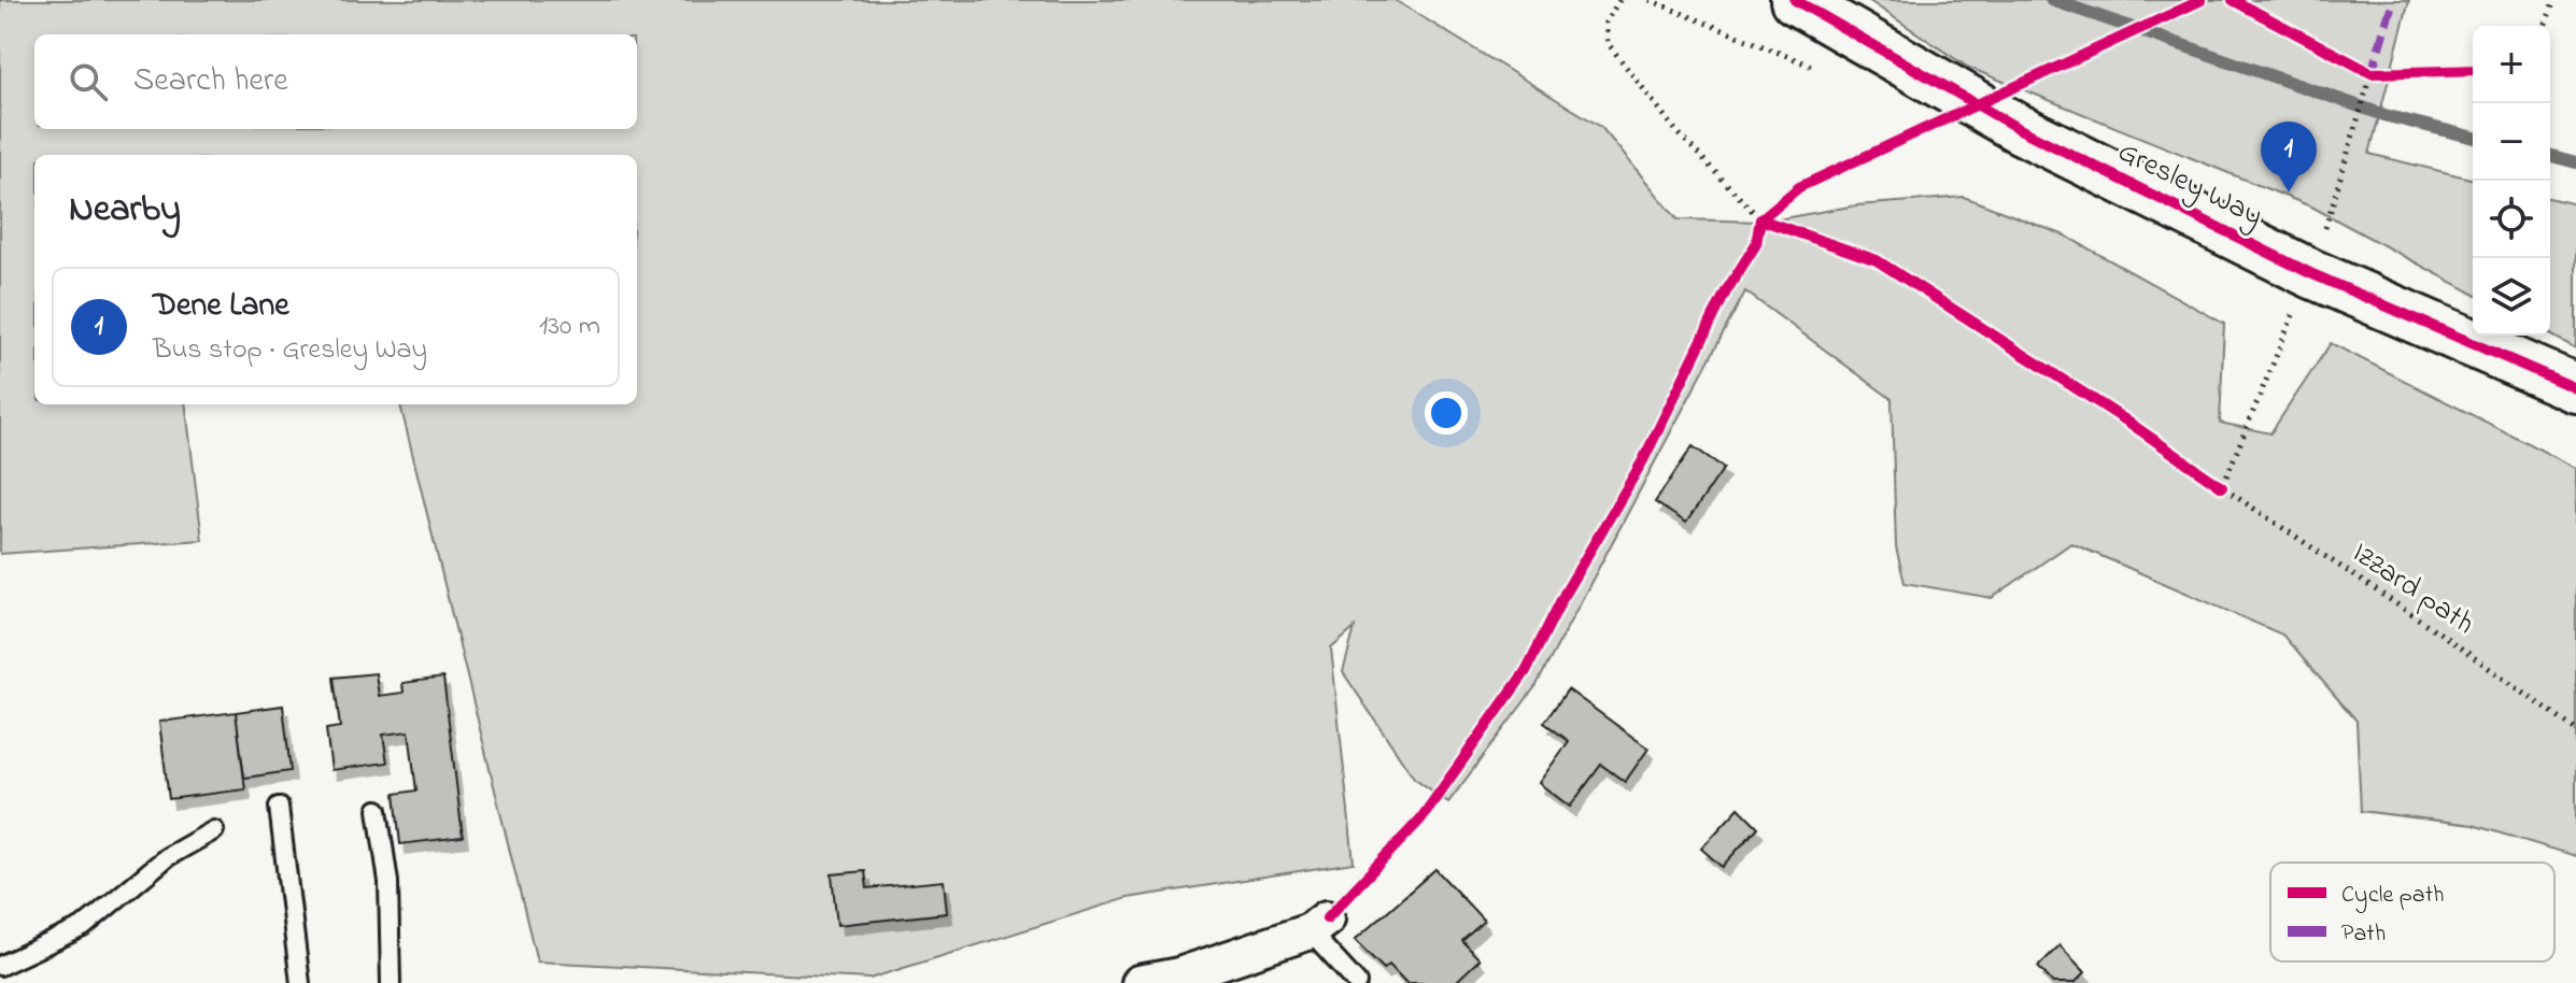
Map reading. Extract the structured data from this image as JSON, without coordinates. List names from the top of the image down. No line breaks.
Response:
{"streets":{"street":["Gresley Way"],"path":["Izzard path"]},"crossings":[["Gresley Way","Izzard path"]],"legend":["Cycle path","Path"],"page":{"map_buttons":["+","−"],"search":"Search here","pins":"1","heading":"Nearby","list":[{"mark":"1","name":"Dene Lane","note":"Bus stop · Gresley Way","value":"130 m"}]}}
